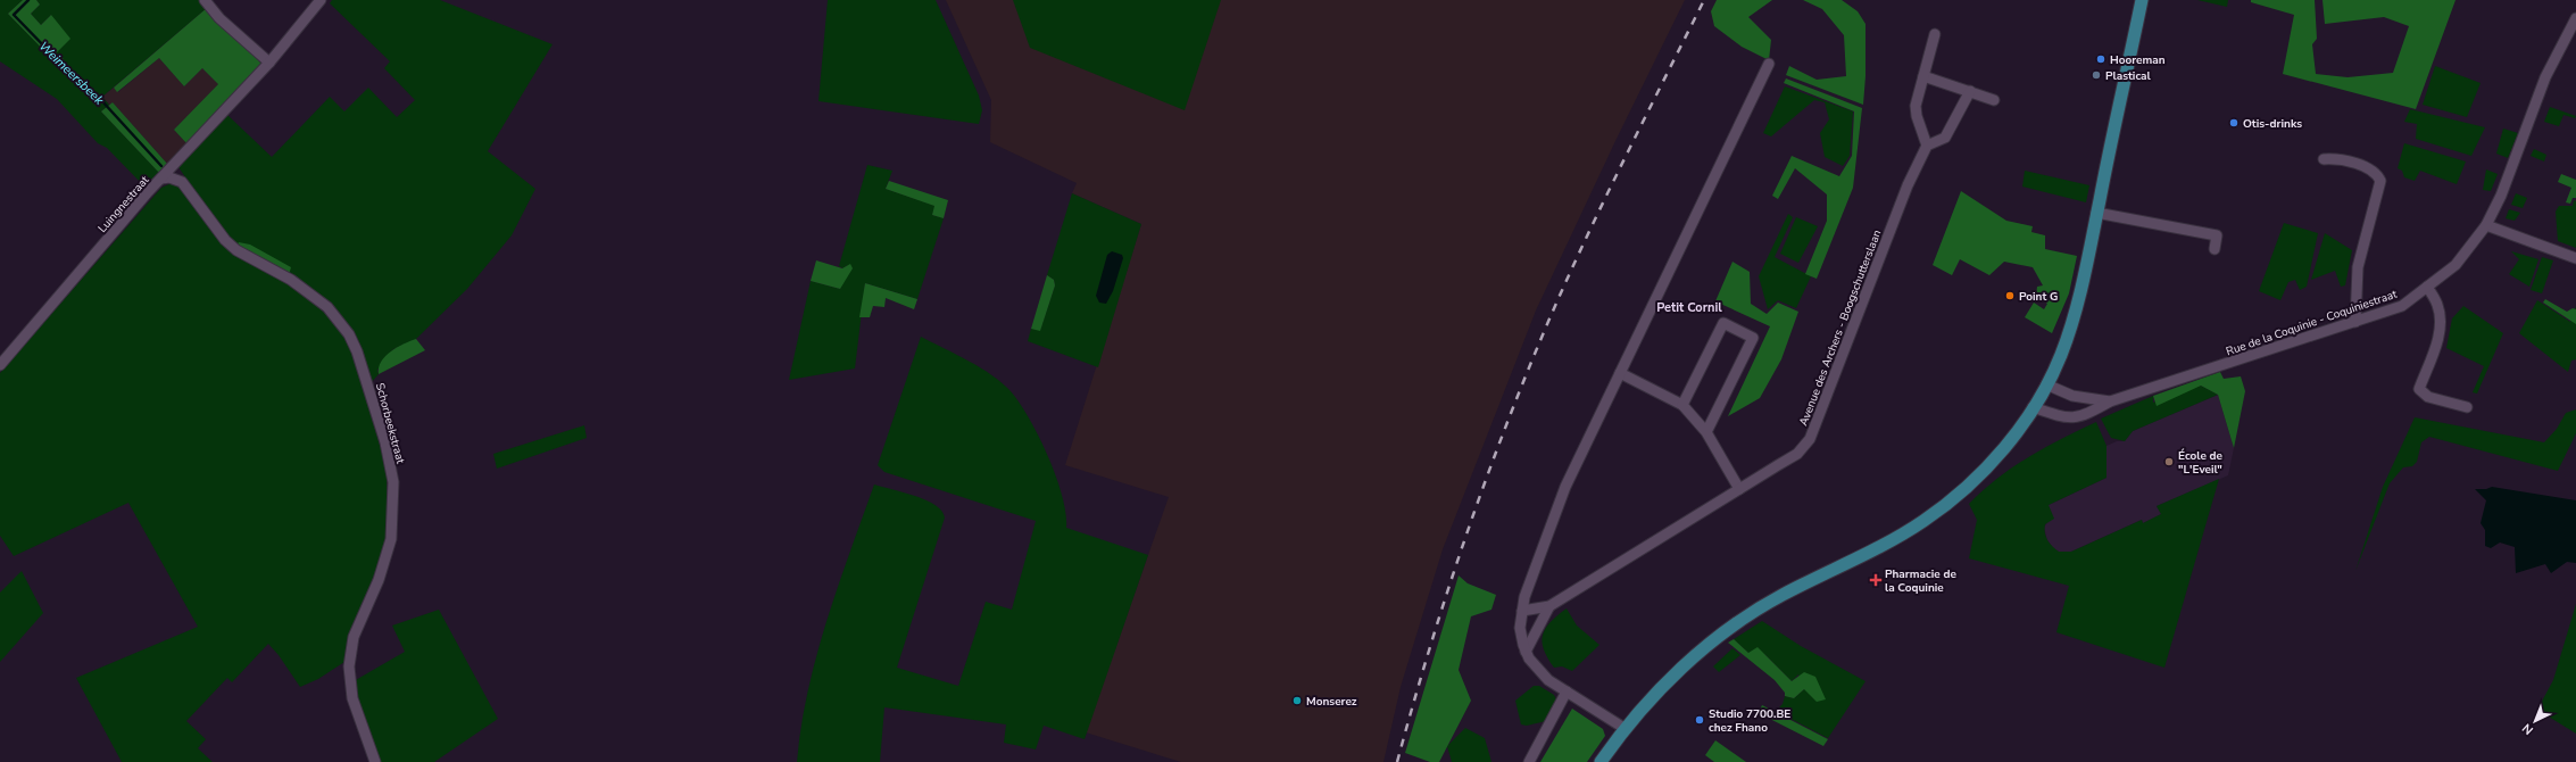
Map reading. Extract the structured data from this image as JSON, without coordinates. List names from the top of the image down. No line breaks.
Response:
{"streets":{"street":["Luingnestraat","Rue de la Coquinie - Coquiniestraat","Avenue des Archers - Boogschutterslaan","Schorbeekstraat"]},"crossings":[["Luingnestraat","Schorbeekstraat"]],"districts":["Petit Cornil"],"water":["Weimeersbeek"],"places":{"other":["Hooreman","Plastical","Otis-drinks","Point G","École de \"L'Eveil\"","Monserez","Studio 7700.BE chez Fhano"],"health":["Pharmacie de la Coquinie"]},"north":"bottom left"}
